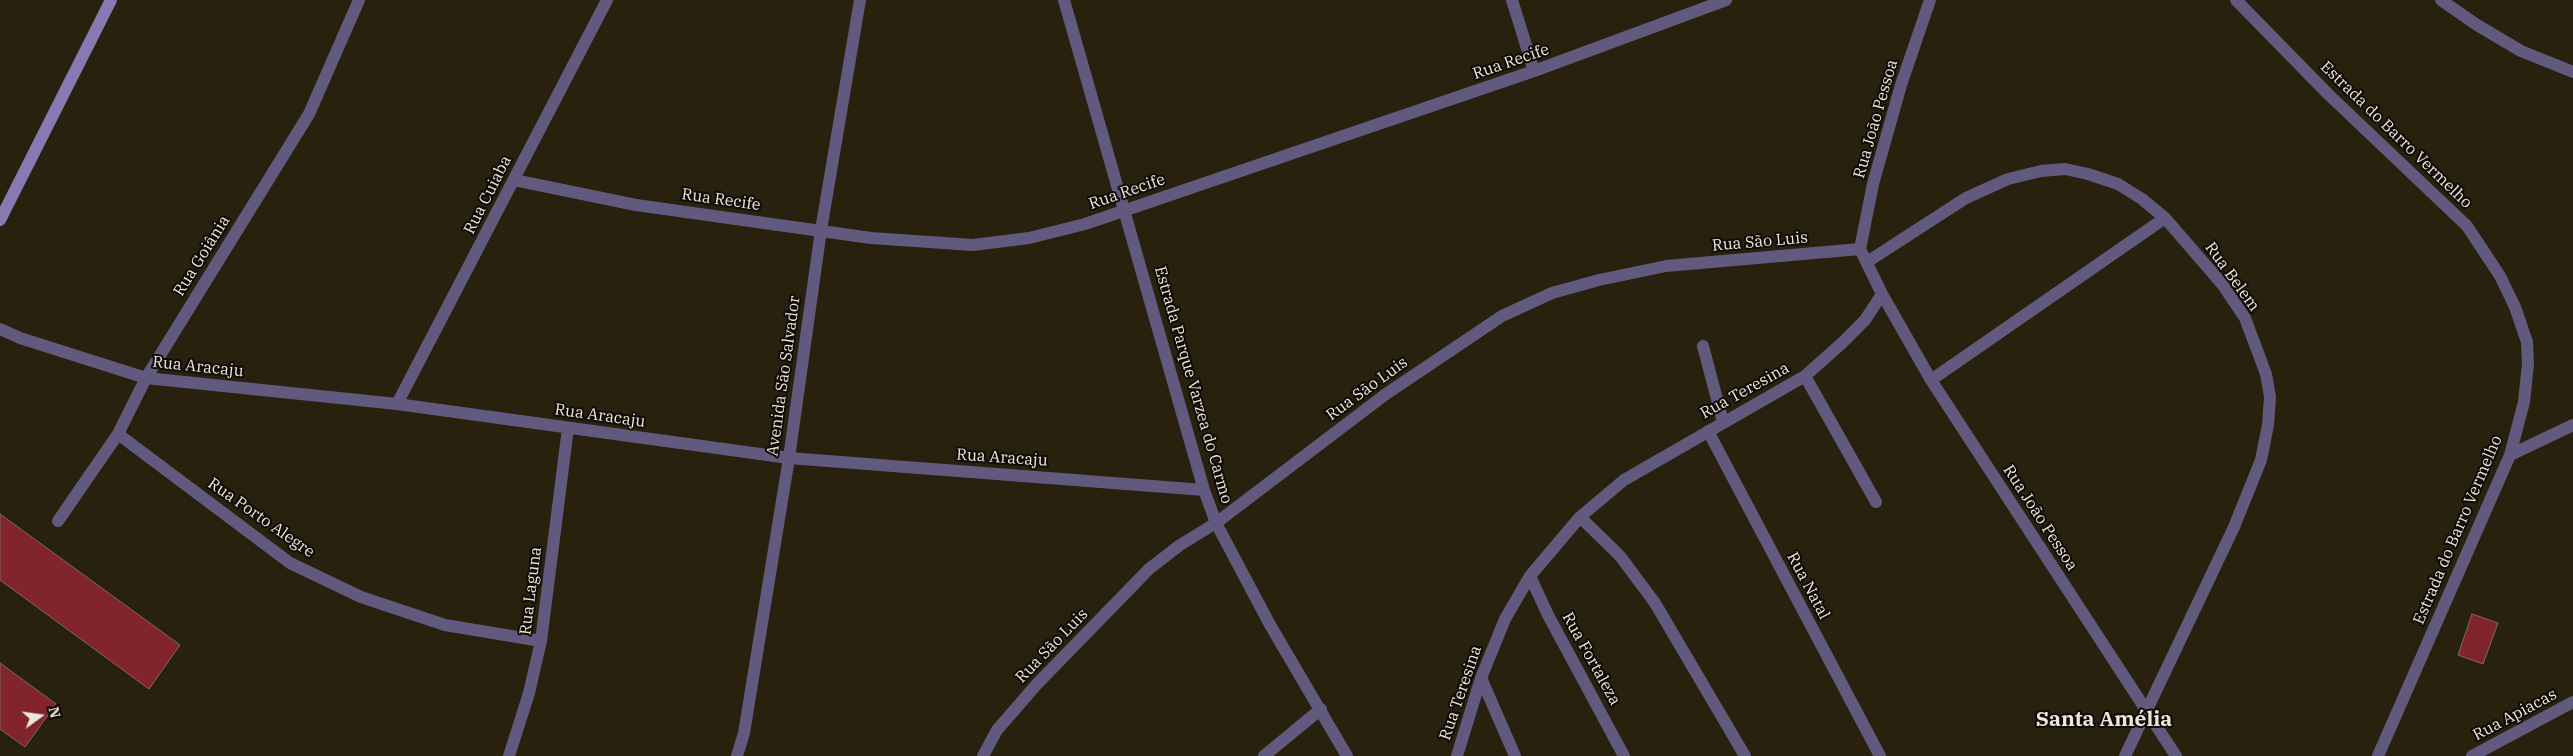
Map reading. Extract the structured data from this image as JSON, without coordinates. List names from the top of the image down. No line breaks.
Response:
{"streets":{"street":["Rua Recife","Rua João Pessoa","Estrada do Barro Vermelho","Rua Cuiaba","Rua São Luis","Rua Goiânia","Rua Belem","Rua Aracaju","Avenida São Salvador","Estrada Parque Varzea do Carmo","Rua Teresina","Rua Porto Alegre","Rua Natal","Rua Laguna","Rua Fortaleza","Rua Apiacas"]},"crossings":[["Rua Recife","Rua Cuiaba"],["Rua Recife","Avenida São Salvador"],["Rua Recife","Estrada Parque Varzea do Carmo"],["Rua João Pessoa","Rua São Luis"],["Rua João Pessoa","Rua Belem"],["Rua João Pessoa","Rua Teresina"],["Rua Cuiaba","Rua Aracaju"],["Rua São Luis","Estrada Parque Varzea do Carmo"],["Rua Goiânia","Rua Aracaju"],["Rua Goiânia","Rua Porto Alegre"],["Rua Aracaju","Avenida São Salvador"],["Rua Aracaju","Estrada Parque Varzea do Carmo"],["Rua Aracaju","Rua Laguna"],["Rua Teresina","Rua Natal"],["Rua Teresina","Rua Fortaleza"],["Rua Porto Alegre","Rua Laguna"]],"districts":["Santa Amélia"],"north":"right"}
